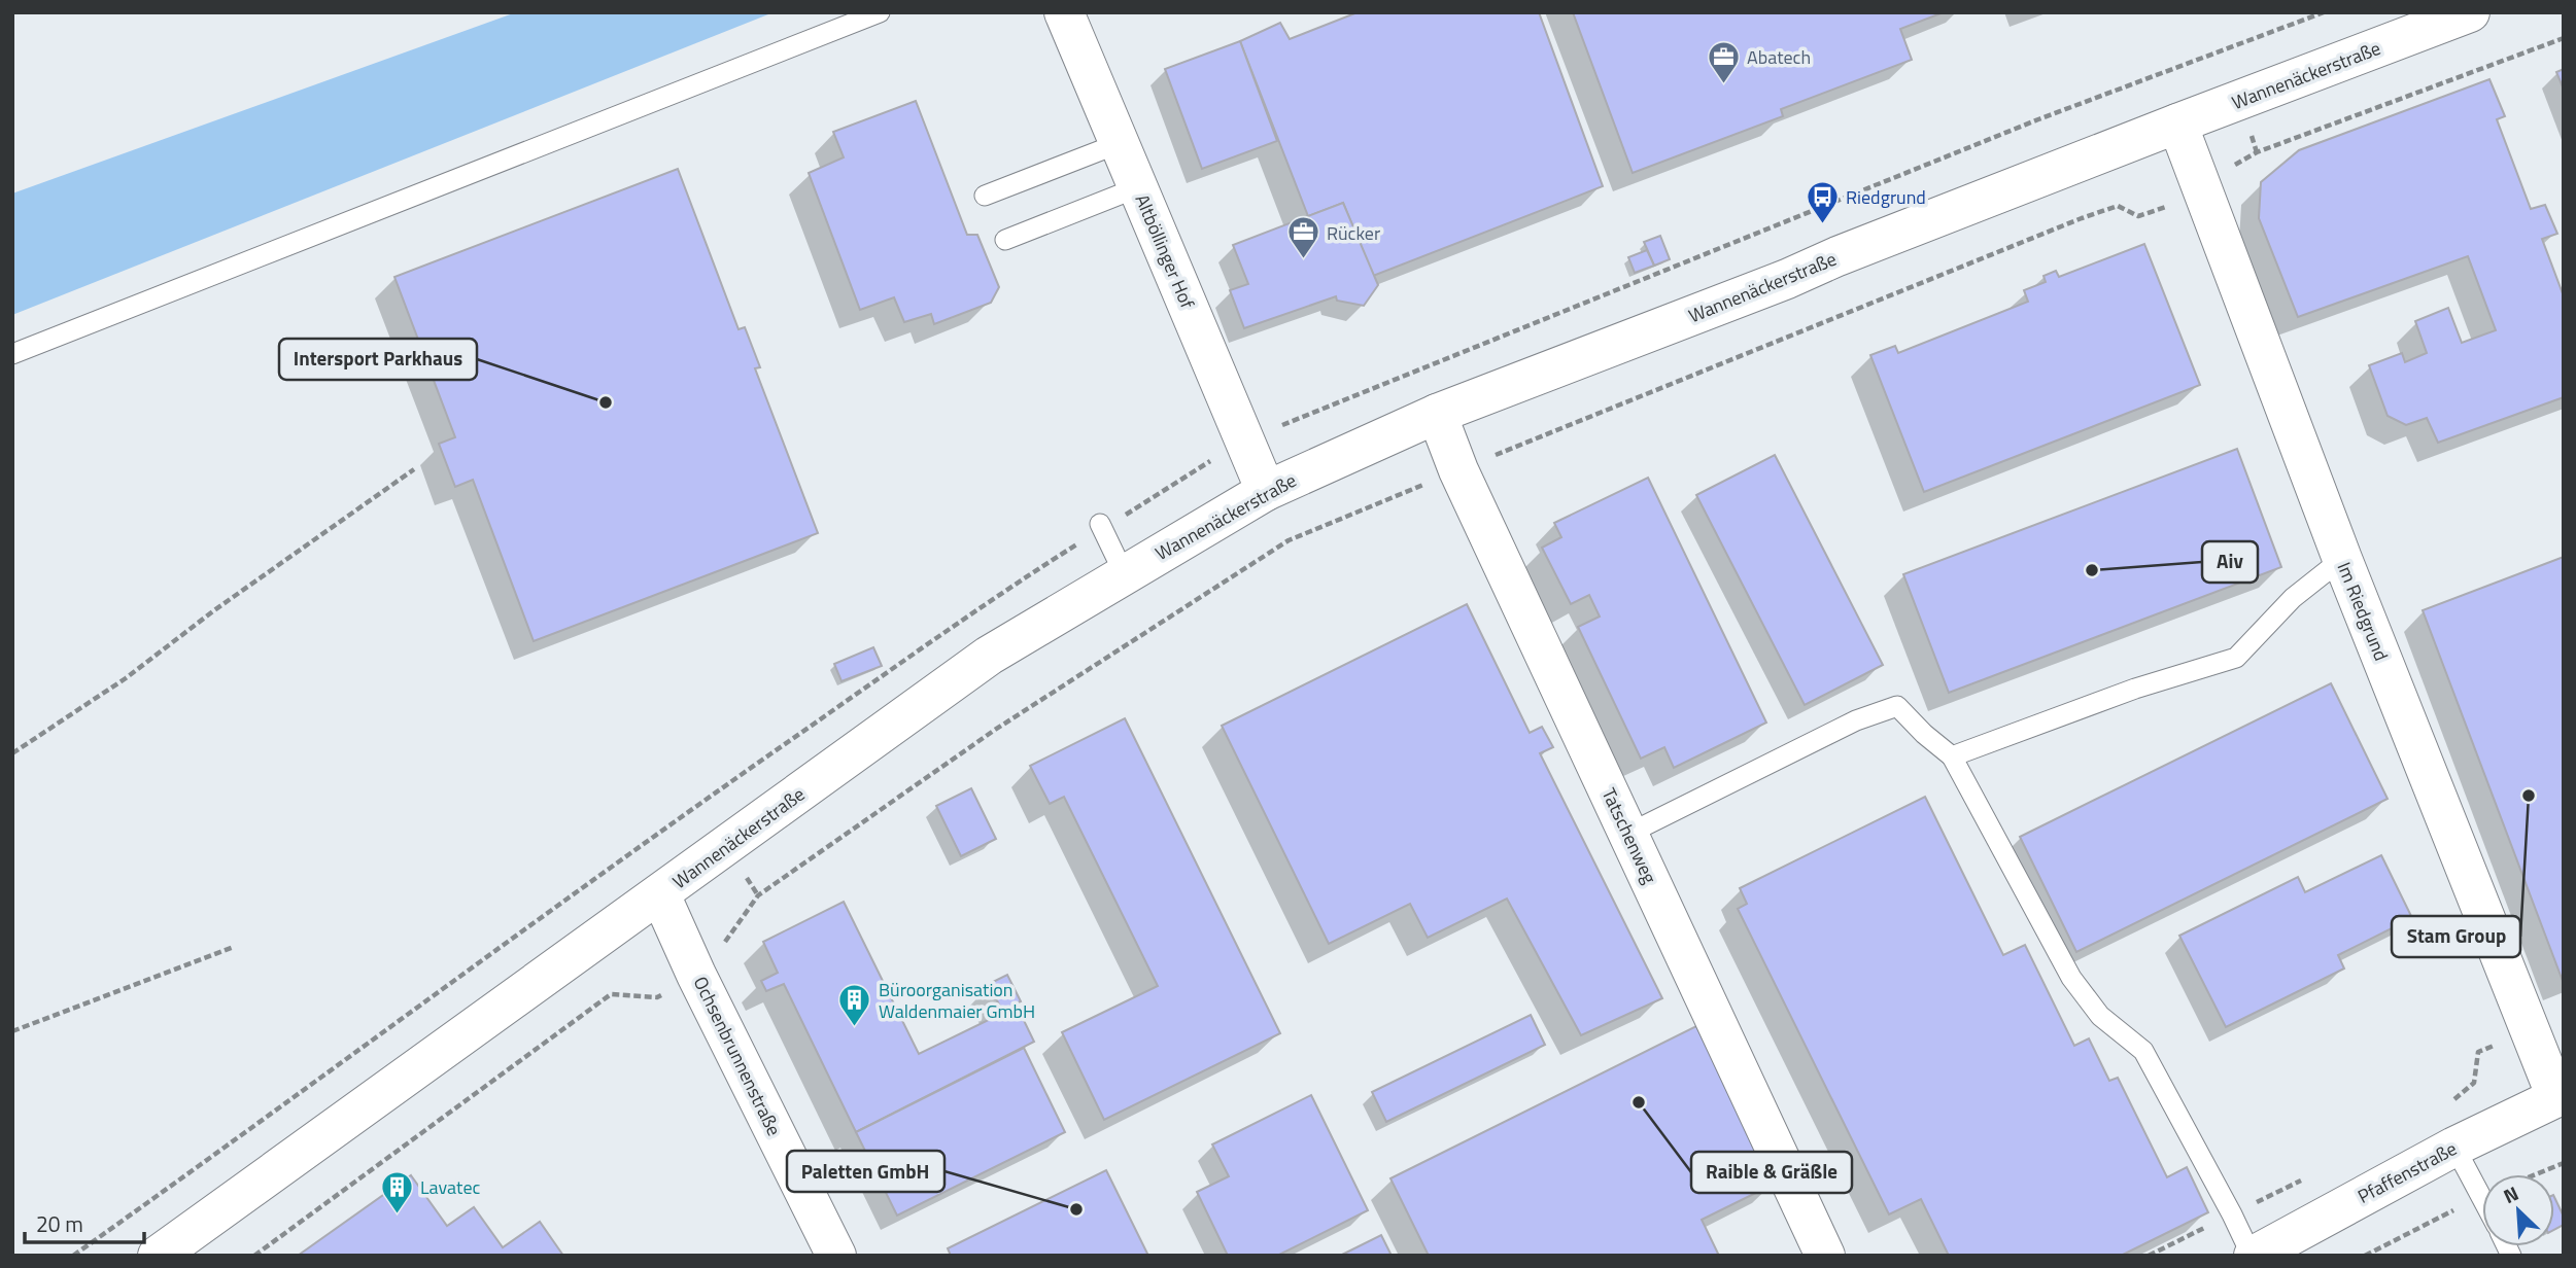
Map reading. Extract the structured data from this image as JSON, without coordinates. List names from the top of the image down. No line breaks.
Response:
{"streets":{"street":["Wannenäckerstraße","Altböllinger Hof","Im Riedgrund","Tatschenweg","Ochsenbrunnenstraße","Pfaffenstraße"]},"crossings":[["Wannenäckerstraße","Altböllinger Hof"],["Wannenäckerstraße","Im Riedgrund"],["Wannenäckerstraße","Tatschenweg"],["Wannenäckerstraße","Ochsenbrunnenstraße"],["Im Riedgrund","Pfaffenstraße"]],"places":{"office":["Abatech","Rücker"],"bus stop":["Riedgrund"],"other":["Intersport Parkhaus","Aiv","Stam Group","Raible & Gräßle","Paletten GmbH"],"building":["Büroorganisation Waldenmaier GmbH","Lavatec"]},"scale_bar":"20 m","north":"top left"}
